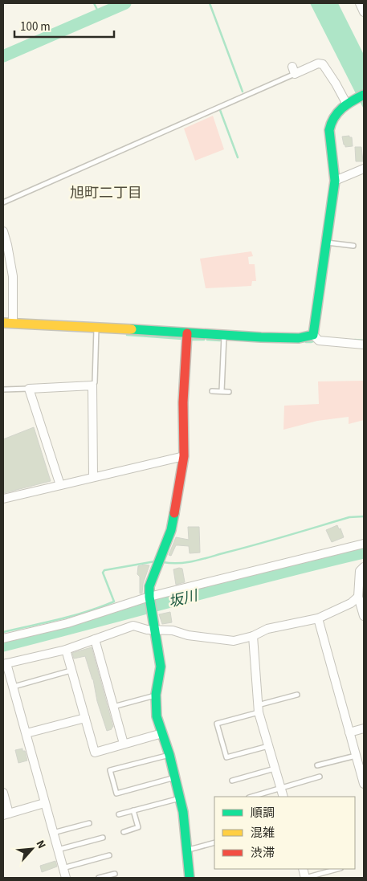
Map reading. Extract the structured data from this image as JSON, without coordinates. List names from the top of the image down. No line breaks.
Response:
{"districts":["旭町二丁目"],"water":["坂川"],"legend":["順調","混雑","渋滞"],"scale_bar":"100 m","north":"top right"}
